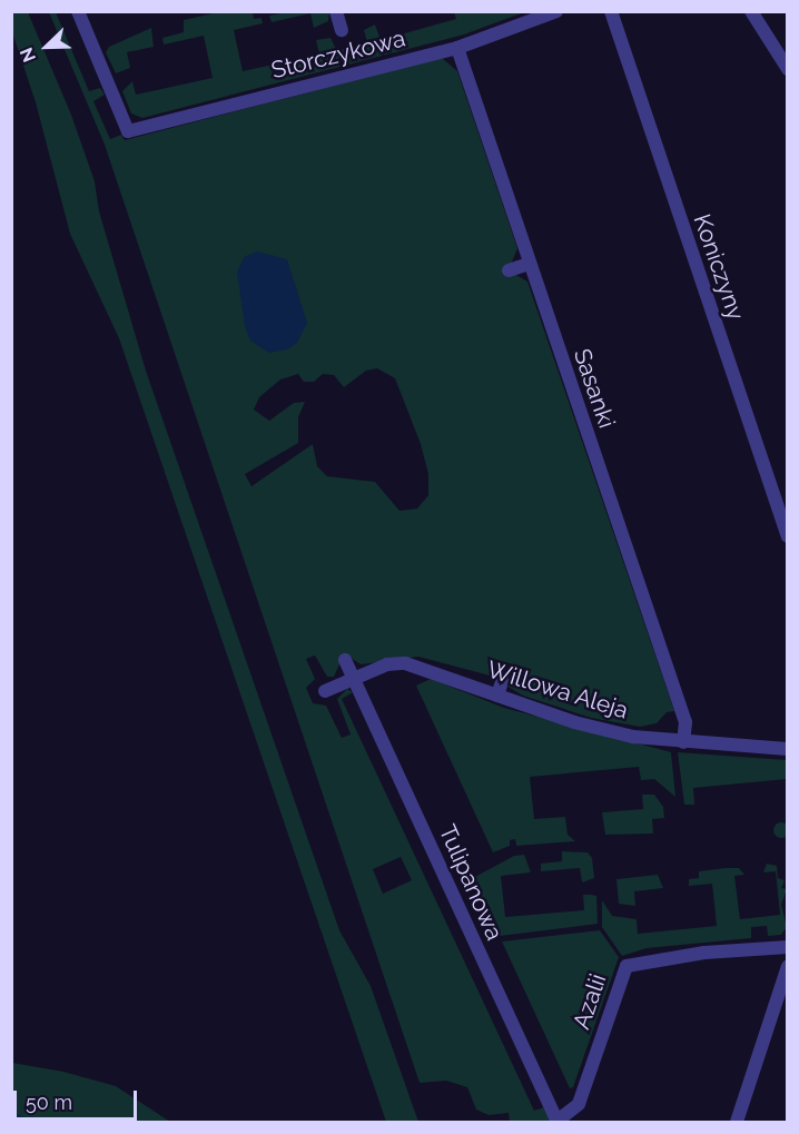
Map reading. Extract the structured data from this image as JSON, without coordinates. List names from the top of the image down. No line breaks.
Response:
{"streets":{"street":["Storczykowa","Koniczyny","Sasanki","Willowa Aleja","Tulipanowa","Azalii"]},"crossings":[["Storczykowa","Sasanki"],["Sasanki","Willowa Aleja"],["Willowa Aleja","Tulipanowa"],["Tulipanowa","Azalii"]],"scale_bar":"50 m","north":"bottom left"}
